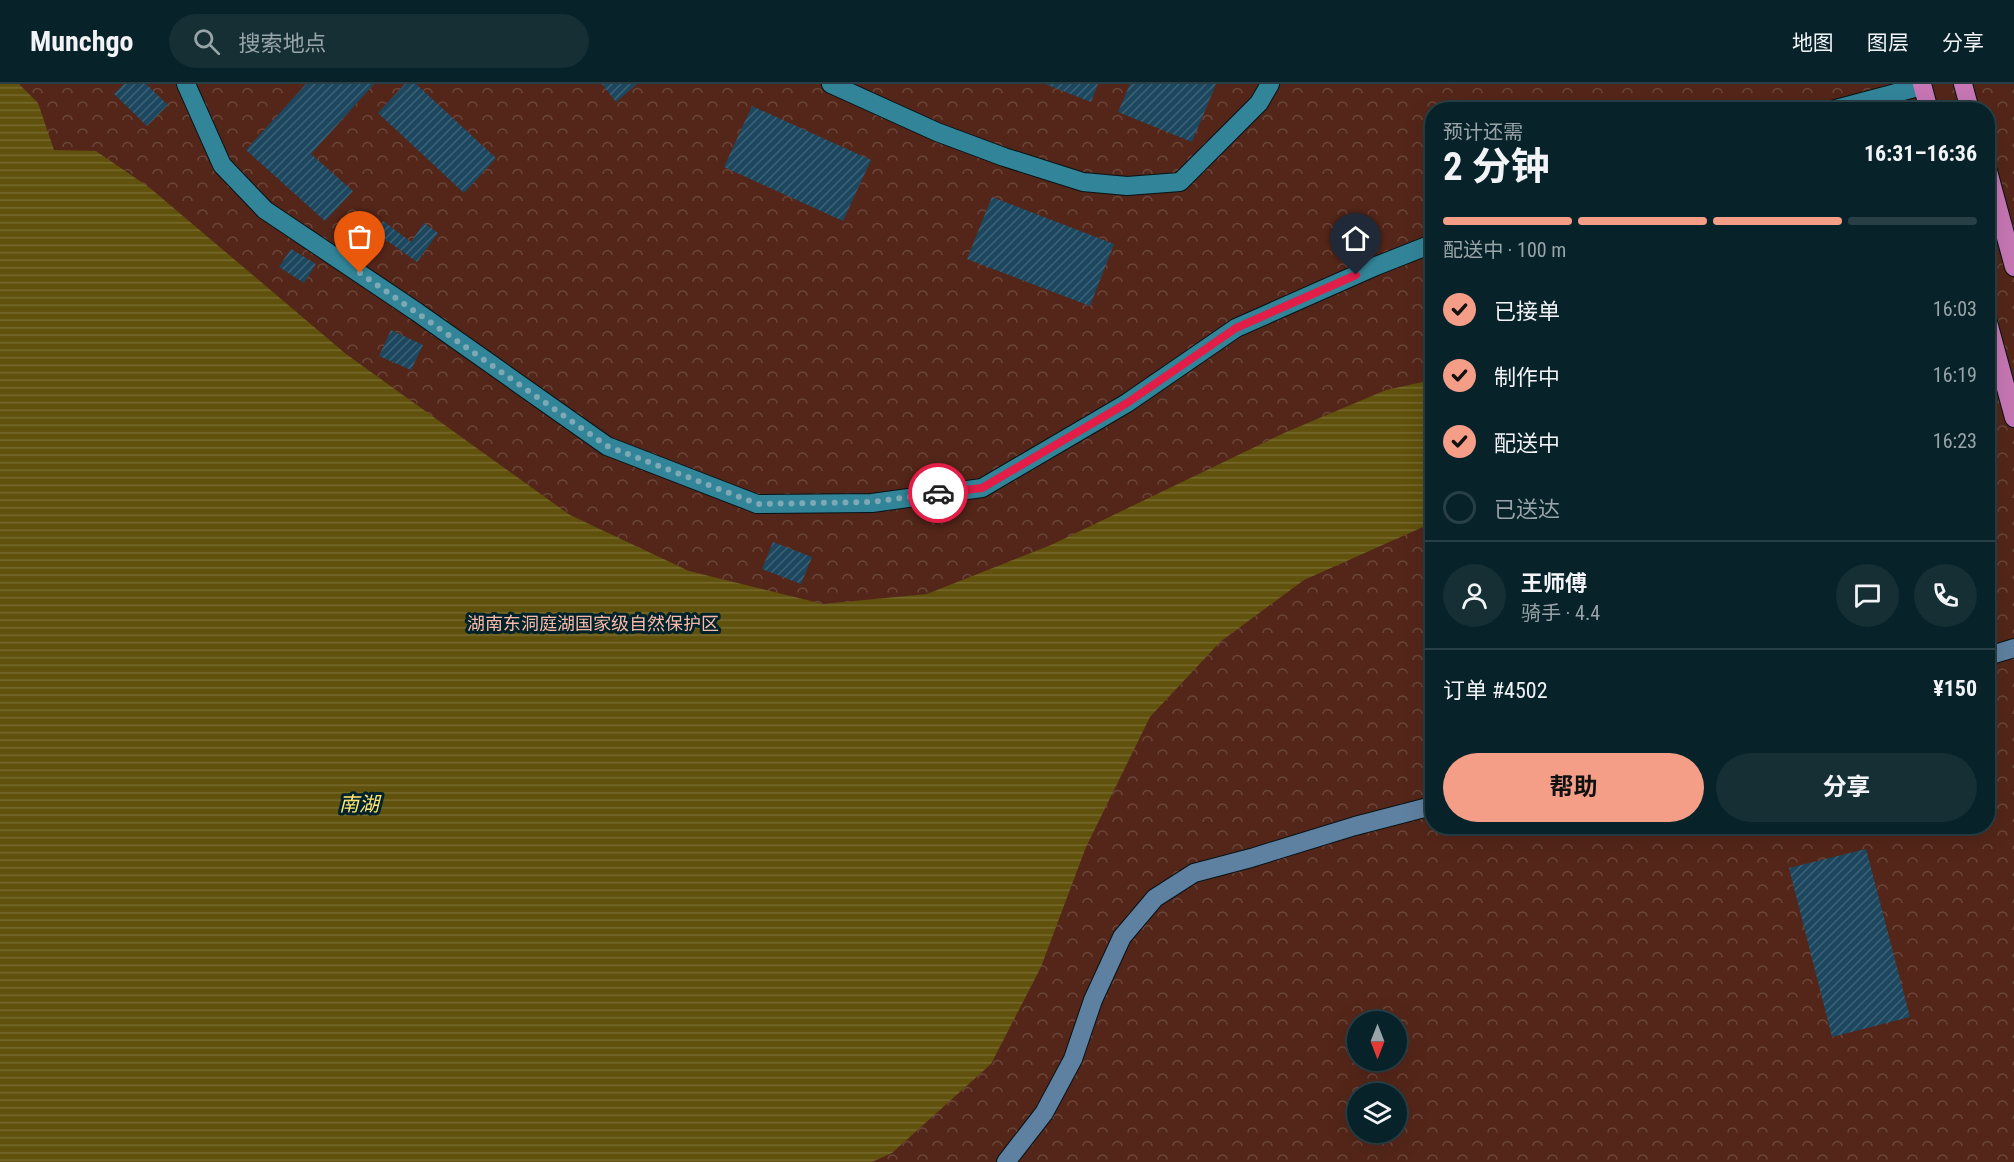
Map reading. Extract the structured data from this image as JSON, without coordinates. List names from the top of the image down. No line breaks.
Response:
{"water":["南湖"],"parks":["湖南东洞庭湖国家级自然保护区"],"north":"bottom","page":{"header":"Munchgo","search":"搜索地点","nav":["地图","图层","分享"],"heading":["2 分钟","预计还需","16:31–16:36"],"panel":["王师傅","骑手 · 4.4","订单 #4502","¥150"],"bar":"配送中 · 100 m","list":[["已接单","16:03"],["制作中","16:19"],["配送中","16:23"],"已送达"],"buttons":["帮助","分享"]}}
